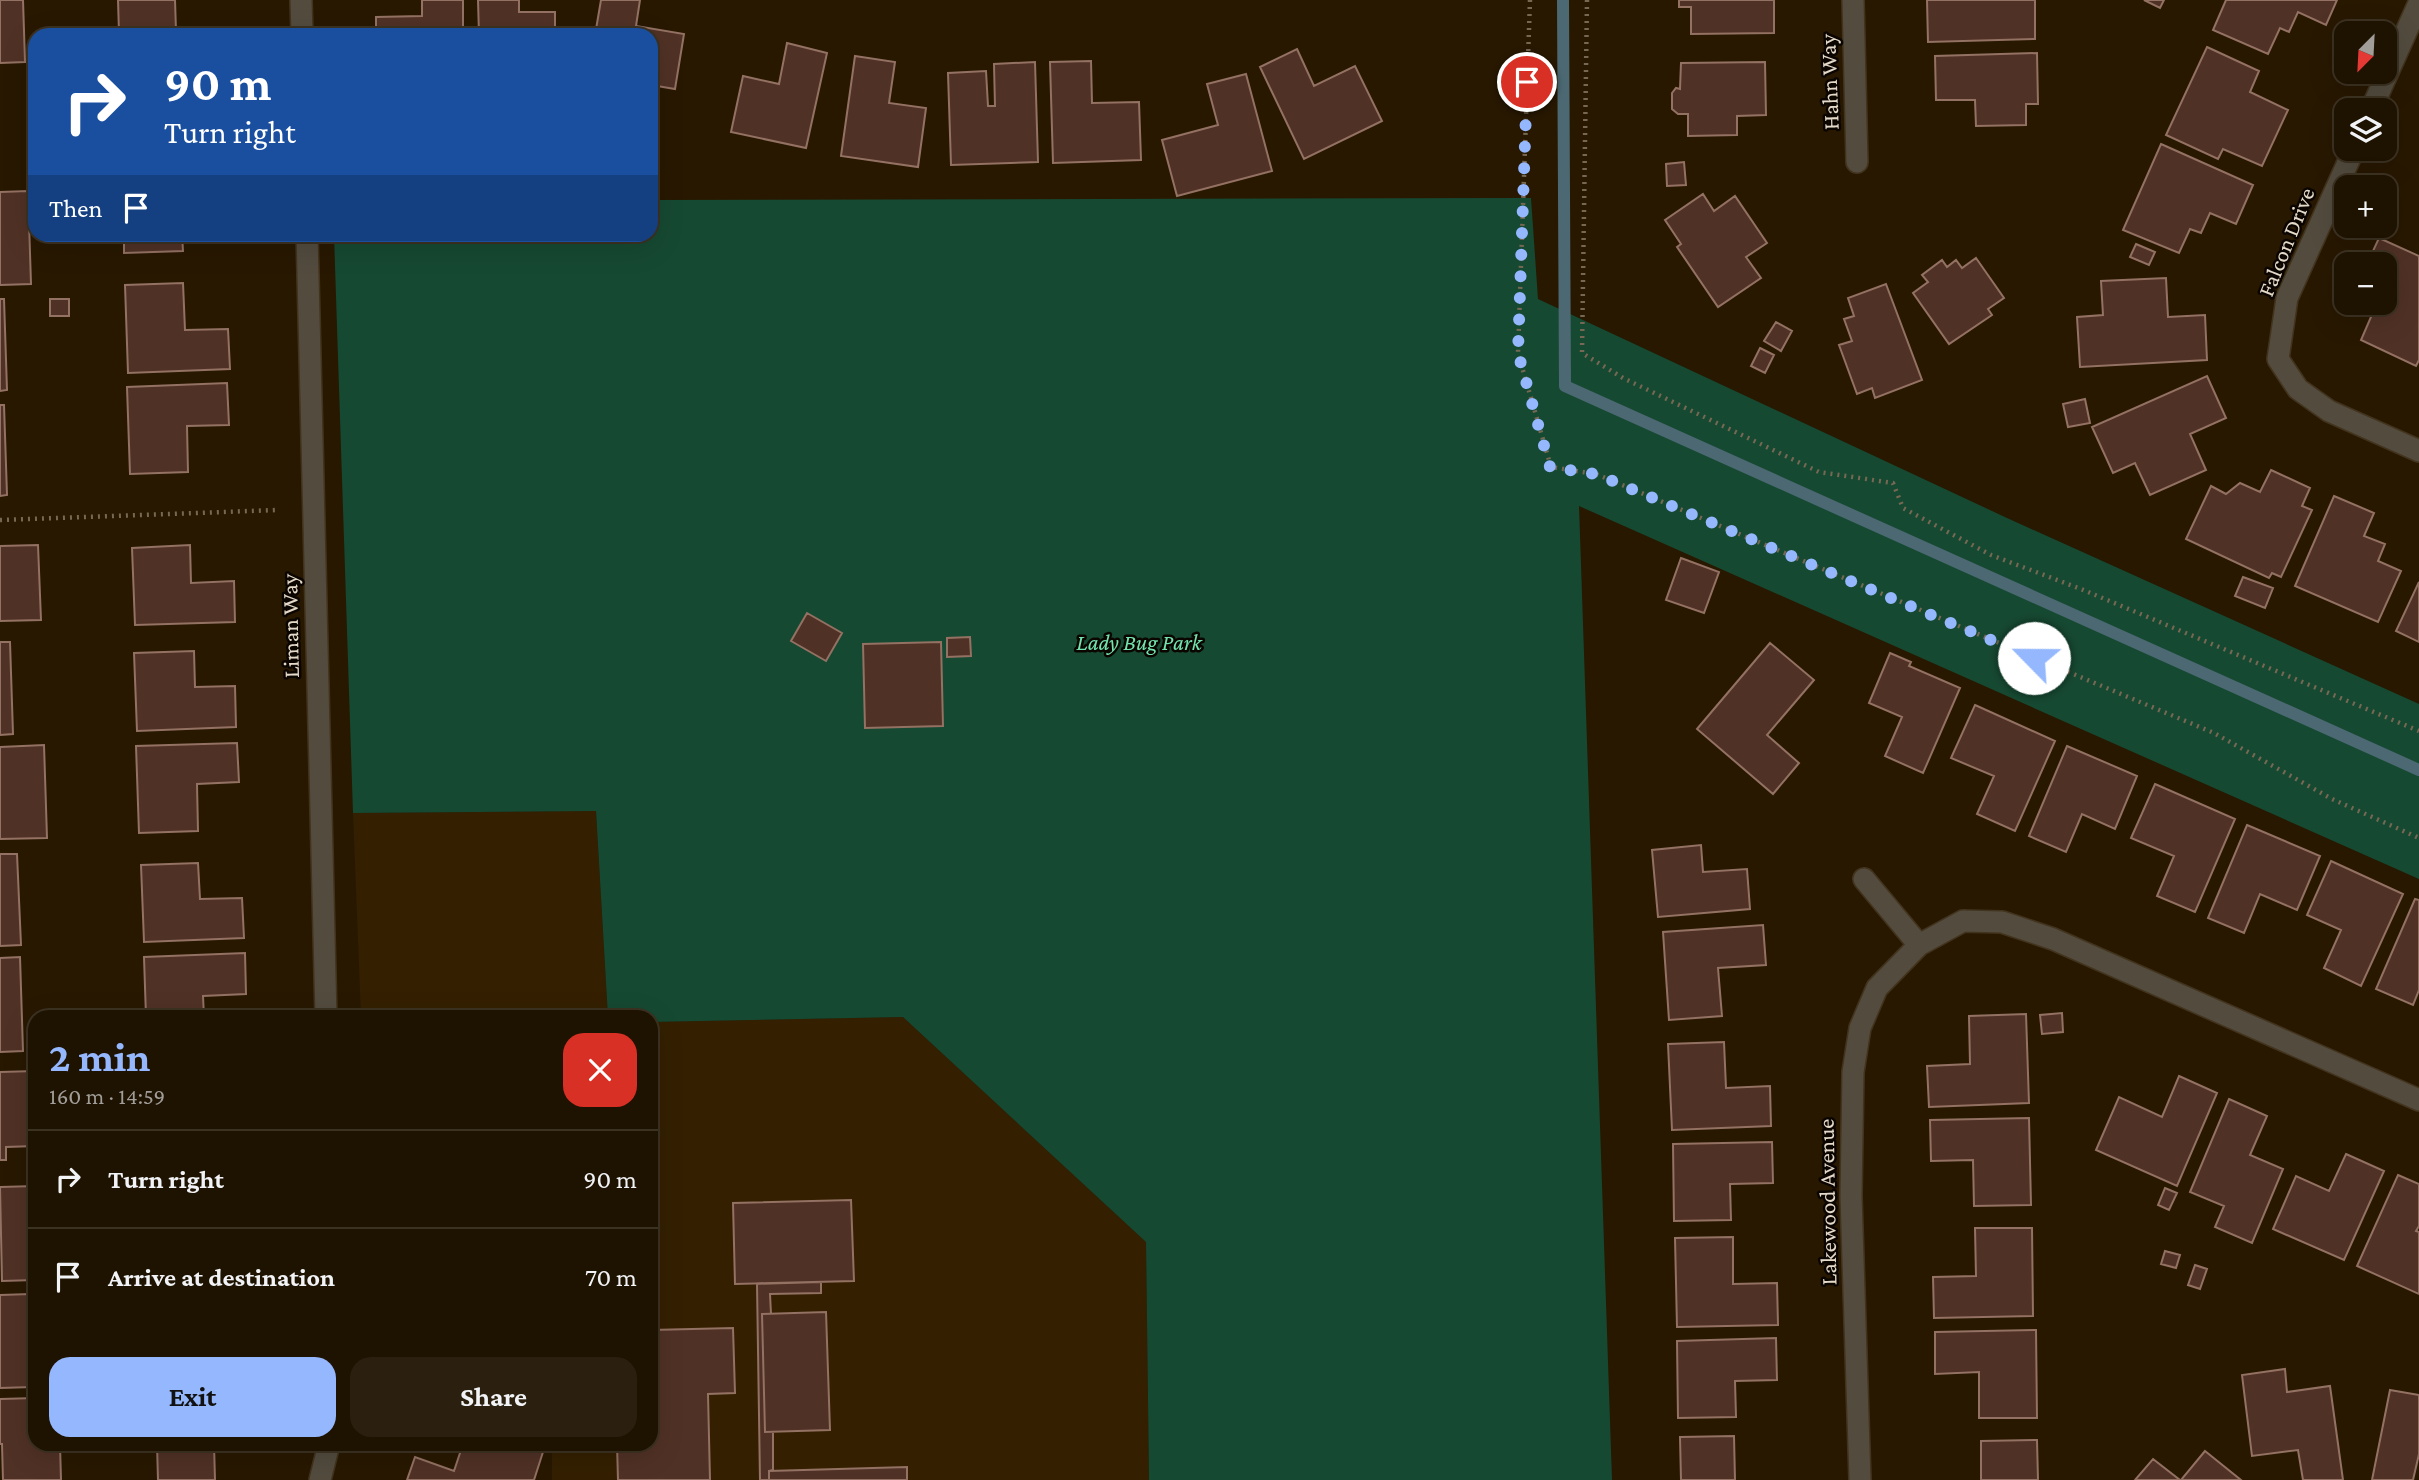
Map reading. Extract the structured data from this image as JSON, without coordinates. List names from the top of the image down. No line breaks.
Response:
{"streets":{"street":["Hahn Way","Falcon Drive","Liman Way","Lakewood Avenue"]},"parks":["Lady Bug Park"],"north":"bottom left","page":{"map_buttons":["+","−"],"turn":["90 m","Turn right"],"then":"Then","heading":["2 min","160 m · 14:59"],"list":[{"name":"Turn right","value":"90 m"},{"name":"Arrive at destination","value":"70 m"}],"buttons":["Exit","Share"]}}
